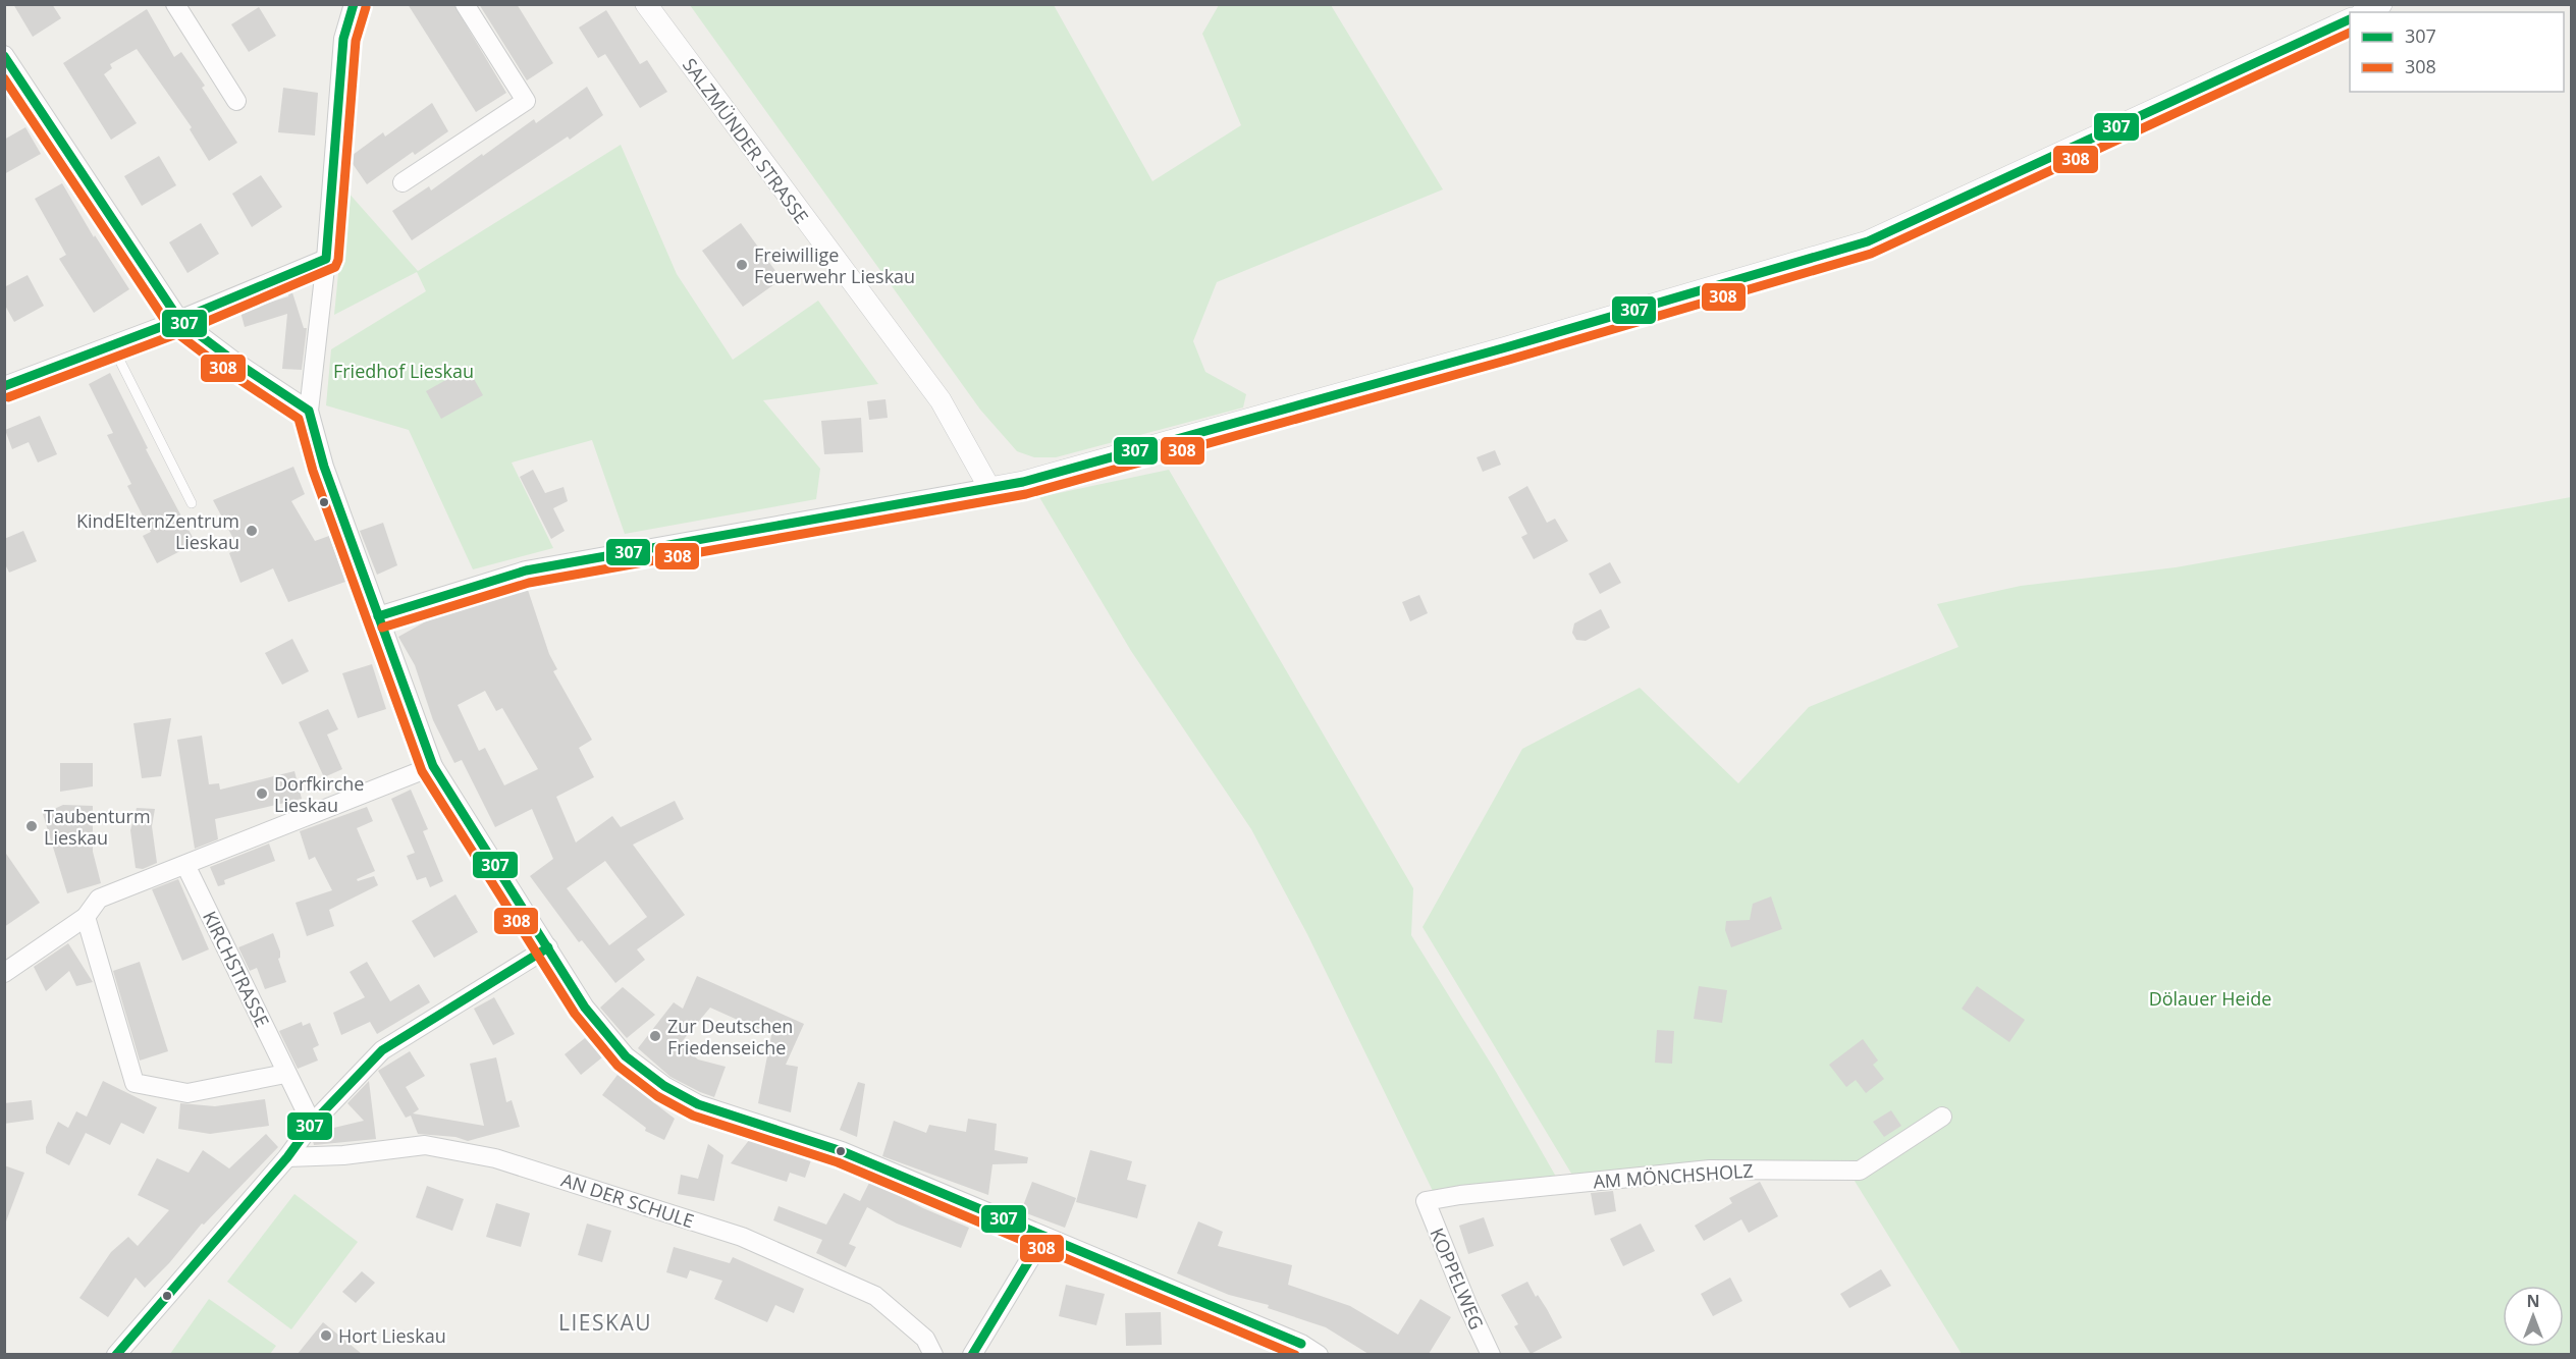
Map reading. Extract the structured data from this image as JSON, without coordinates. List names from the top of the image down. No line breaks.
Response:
{"streets":{"street":["SALZMÜNDER STRASSE","KIRCHSTRASSE","AM MÖNCHSHOLZ","AN DER SCHULE","KOPPELWEG"]},"crossings":[["AM MÖNCHSHOLZ","KOPPELWEG"]],"districts":["LIESKAU"],"parks":["Friedhof Lieskau","Dölauer Heide"],"places":["Freiwillige Feuerwehr Lieskau","KindElternZentrum Lieskau","Dorfkirche Lieskau","Taubenturm Lieskau","Zur Deutschen Friedenseiche","Hort Lieskau"],"lines":["transit line 307","transit line 308"],"legend":["307","308"],"north":"top"}
